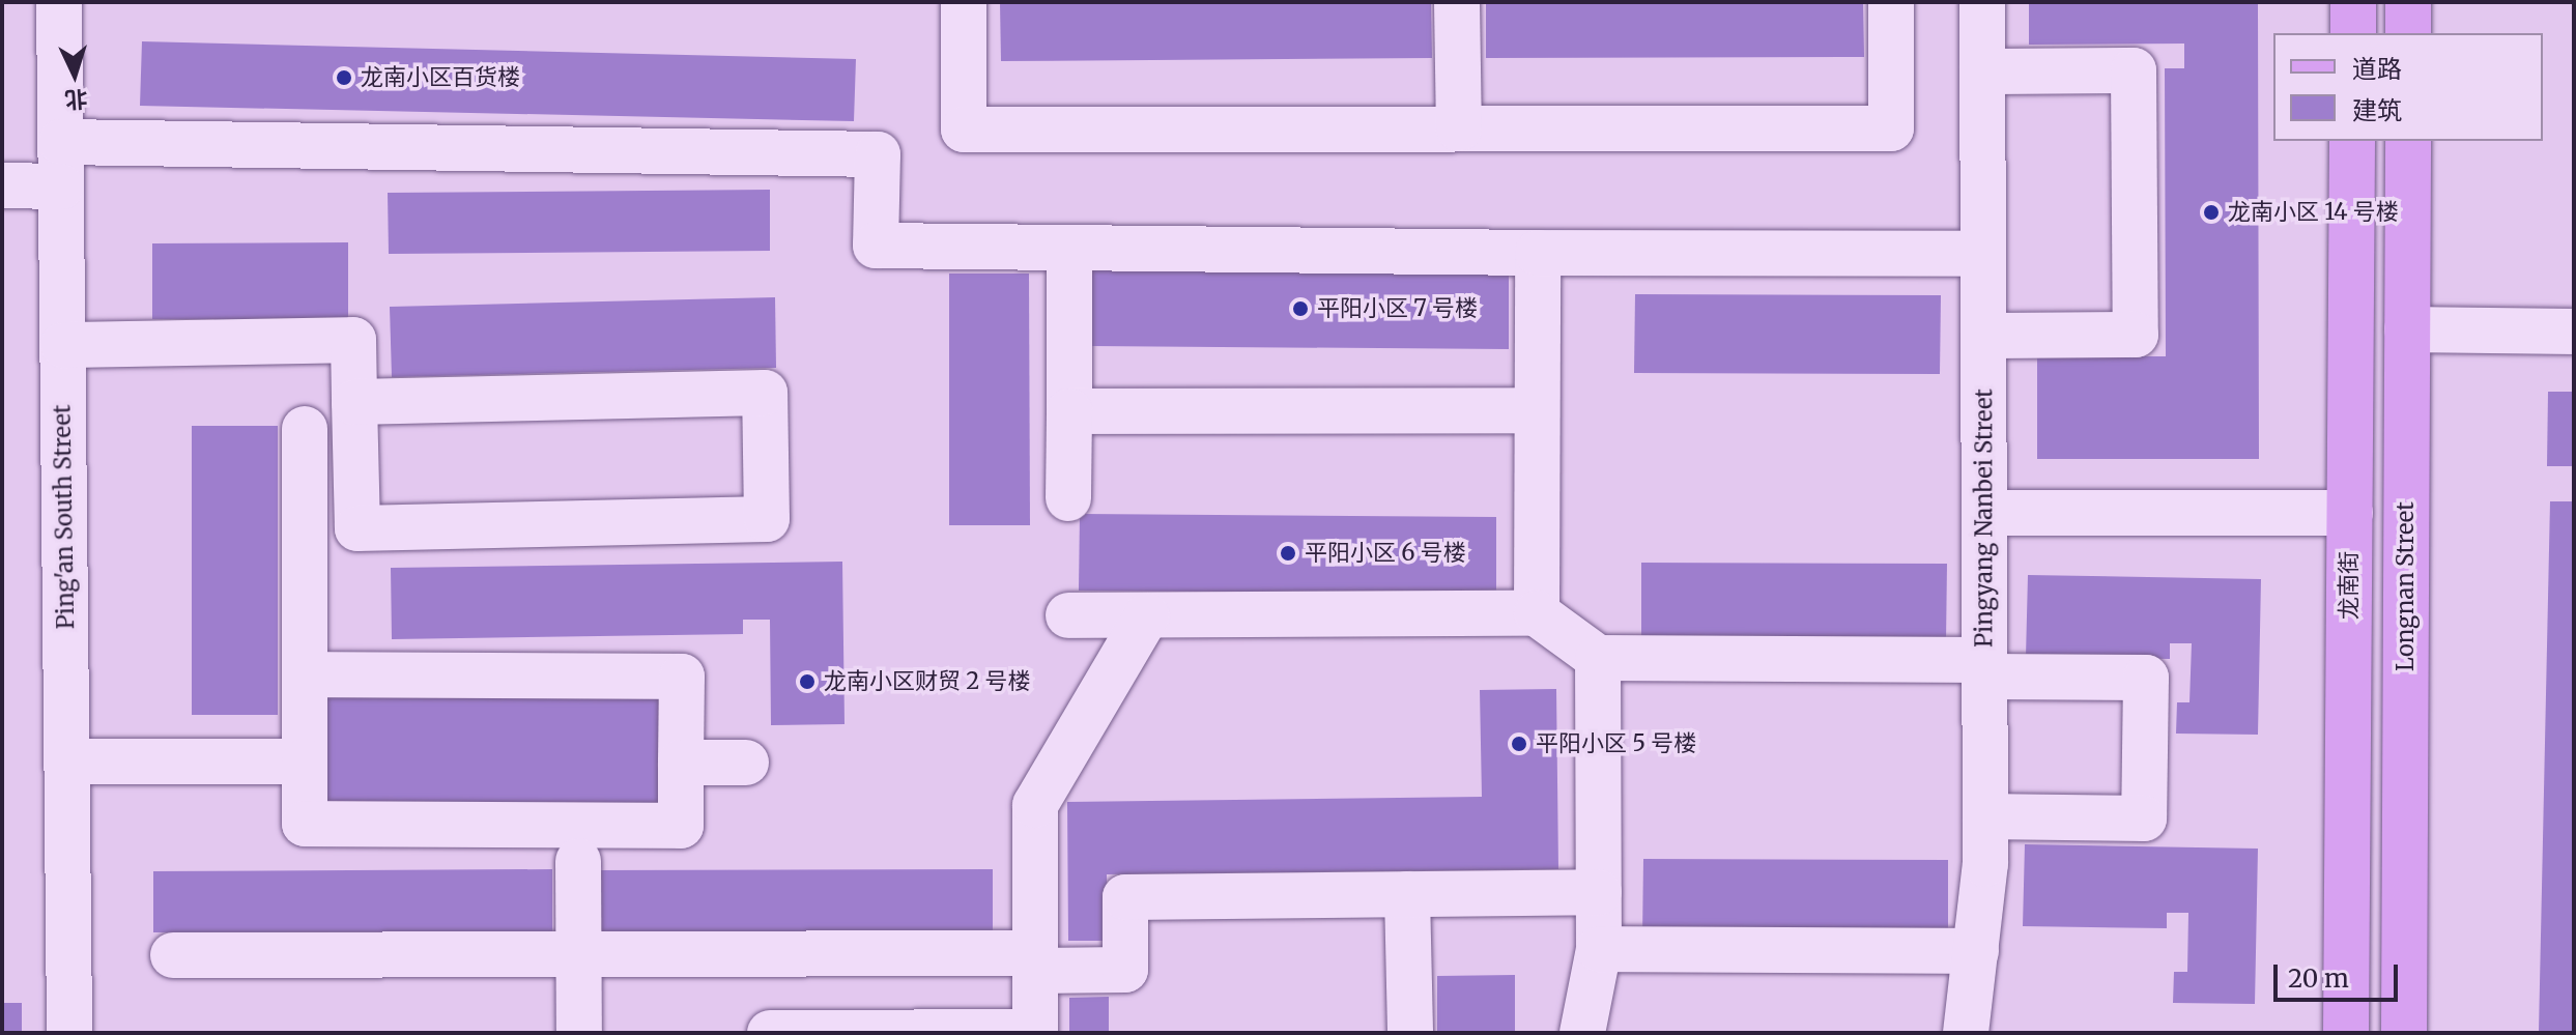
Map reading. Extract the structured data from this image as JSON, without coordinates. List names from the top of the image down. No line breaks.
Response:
{"streets":{"main road":["龙南街","Longnan Street"],"street":["Ping'an South Street","Pingyang Nanbei Street"]},"places":["龙南小区百货楼","龙南小区 14 号楼","平阳小区 7 号楼","平阳小区 6 号楼","龙南小区财贸 2 号楼","平阳小区 5 号楼"],"legend":["道路","建筑"],"scale_bar":"20 m","north":"bottom"}
